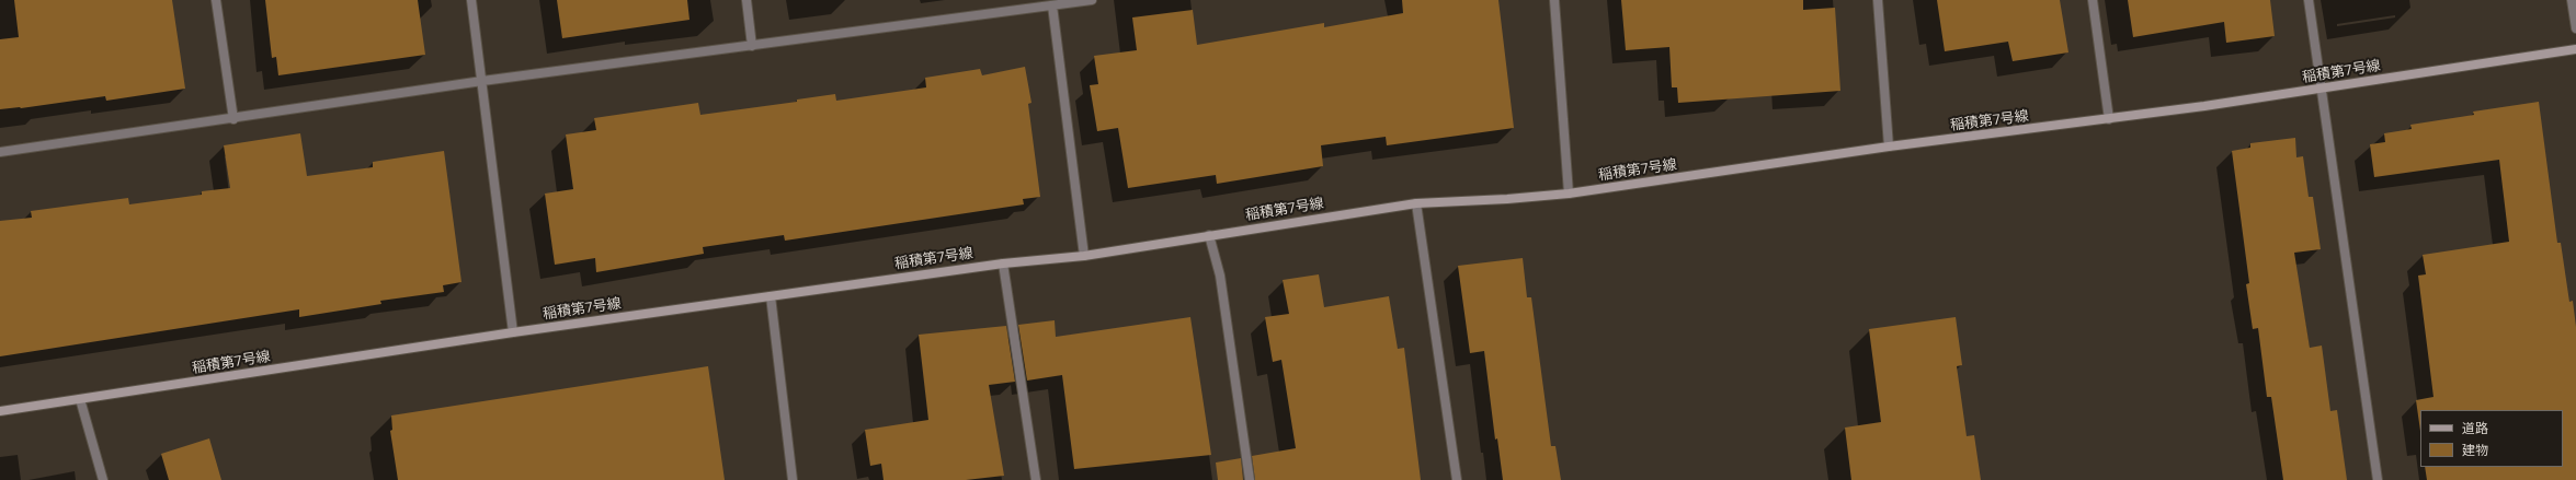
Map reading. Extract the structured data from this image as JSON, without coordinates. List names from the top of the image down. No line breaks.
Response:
{"streets":{"street":["稲積第7号線"]},"legend":["道路","建物"]}
